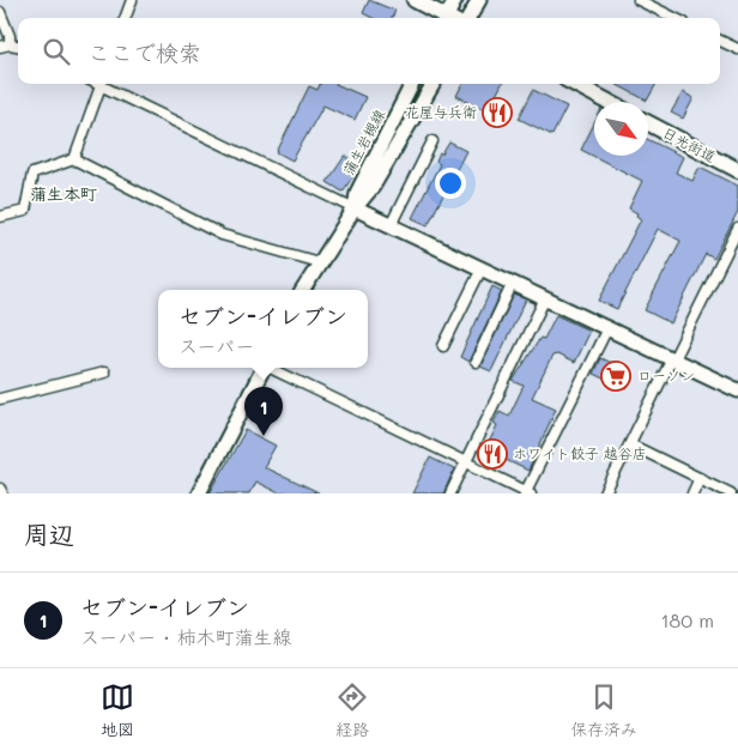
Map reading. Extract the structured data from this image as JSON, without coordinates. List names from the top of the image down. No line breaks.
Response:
{"streets":{"main road":["蒲生岩槻線","日光街道"]},"districts":["蒲生本町"],"places":{"restaurant":["花屋与兵衛","ホワイト餃子 越谷店"],"supermarket":["ローソン"]},"north":"bottom right","page":{"search":"ここで検索","popup":["セブン-イレブン","スーパー"],"pins":"1","heading":"周辺","list":[{"mark":"1","name":"セブン-イレブン","note":"スーパー · 柿木町蒲生線","value":"180 m"}],"nav":["地図","経路","保存済み"]}}
